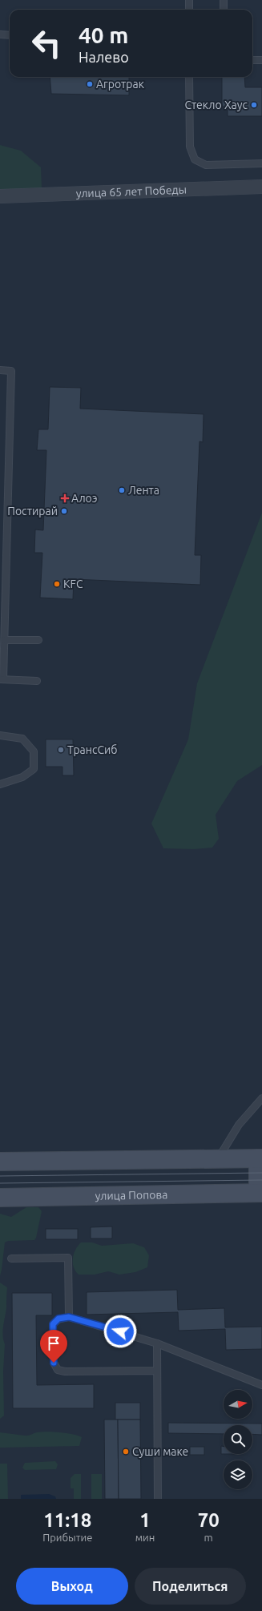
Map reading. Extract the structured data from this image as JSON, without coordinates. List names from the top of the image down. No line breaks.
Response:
{"streets":{"main road":["улица Попова"],"street":["улица 65 лет Победы"]},"places":{"other":["Агротрак","Стекло Хаус","Лента","Постирай","KFC","ТрансСиб","Суши маке"],"health":["Алоэ"]},"north":"right","page":{"turn":["40 m","Налево"],"eta":["11:18","Прибытие","1","мин","70","m"],"buttons":["Выход","Поделиться"]}}
